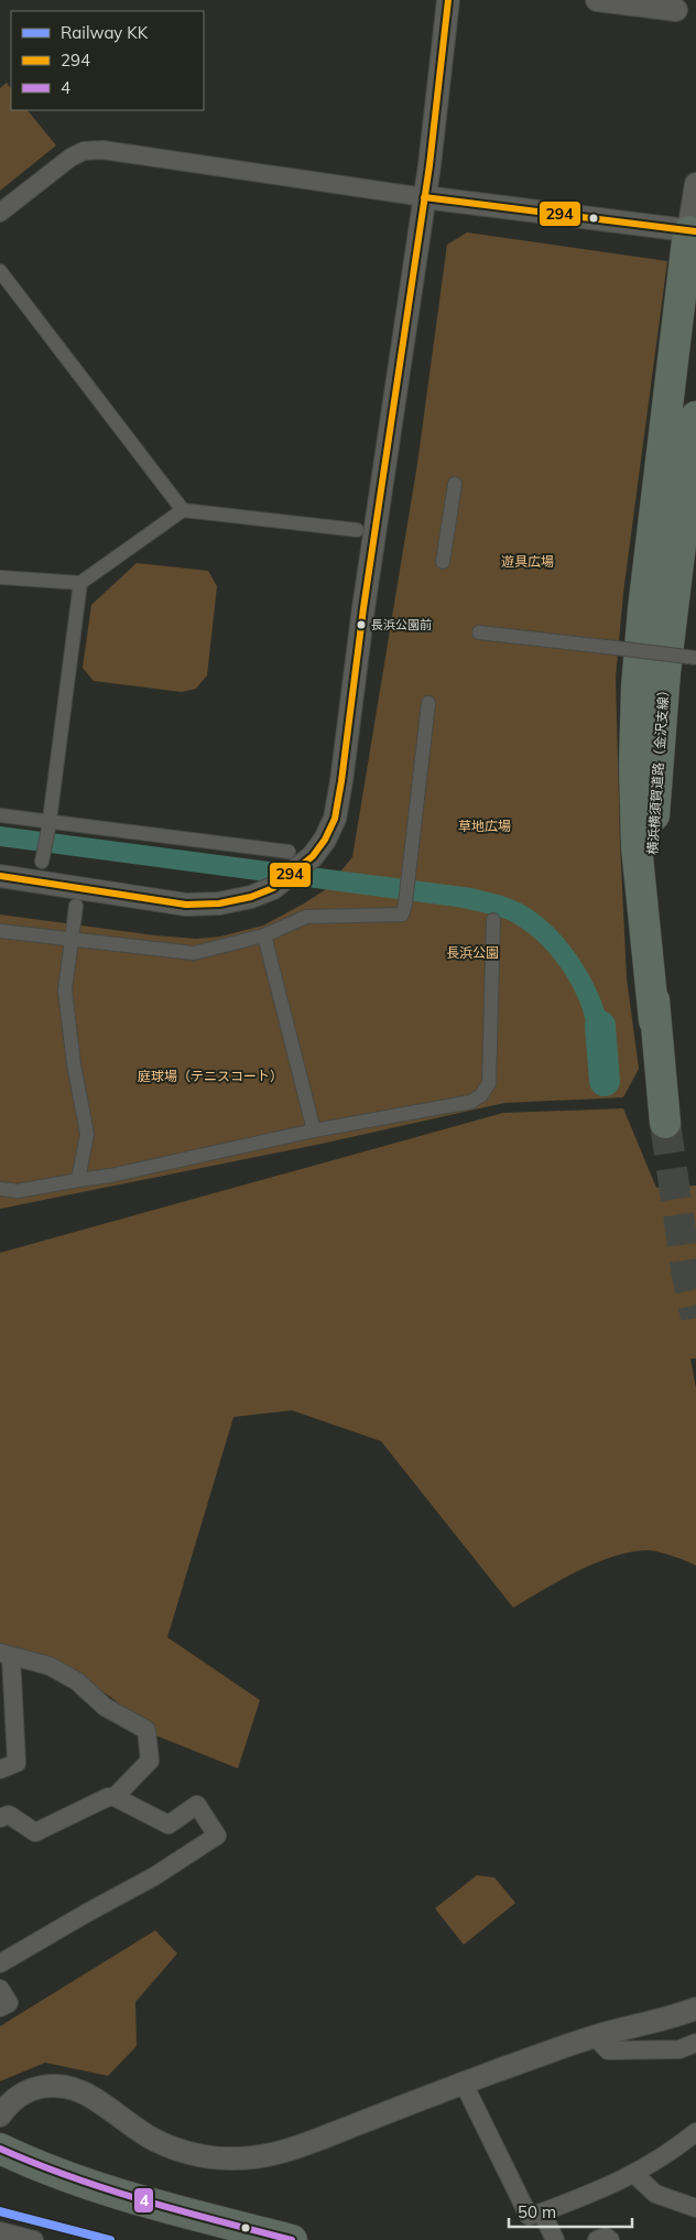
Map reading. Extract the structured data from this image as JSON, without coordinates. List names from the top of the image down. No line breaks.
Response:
{"streets":{"highway":["横浜横須賀道路（金沢支線）"]},"parks":["遊具広場","草地広場","長浜公園","庭球場（テニスコート）"],"places":["長浜公園前"],"lines":["transit line 294","transit line 4","rail line KK"],"legend":["Railway KK","294","4"],"scale_bar":"50 m"}
